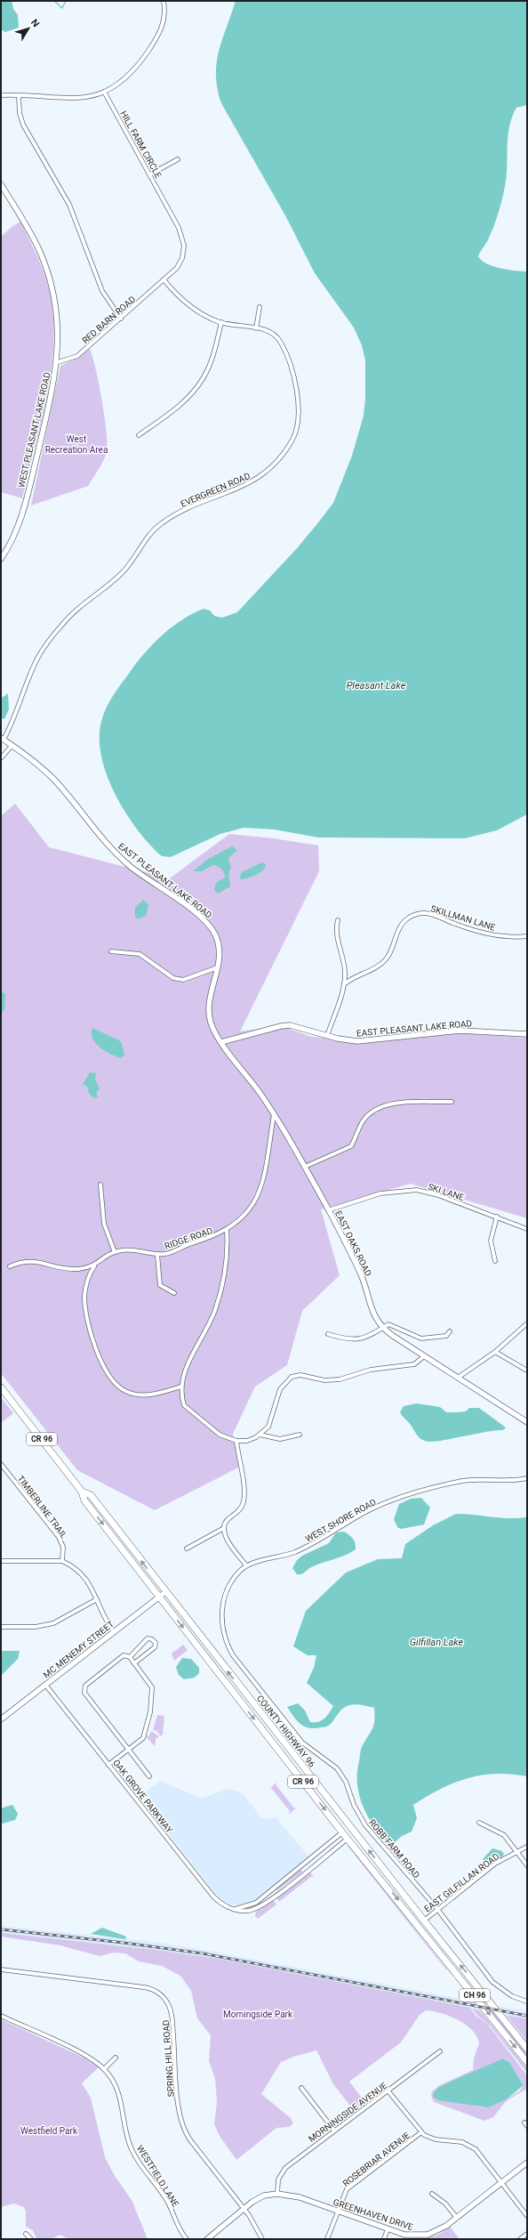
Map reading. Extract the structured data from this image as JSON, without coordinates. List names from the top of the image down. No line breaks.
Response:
{"streets":{"main road":["CR 96","COUNTY HIGHWAY 96","CH 96"],"street":["HILL FARM CIRCLE","RED BARN ROAD","WEST PLEASANT LAKE ROAD","EVERGREEN ROAD","EAST PLEASANT LAKE ROAD","SKILLMAN LANE","SKI LANE","RIDGE ROAD","EAST OAKS ROAD","TIMBERLINE TRAIL","WEST SHORE ROAD","MC MENEMY STREET","OAK GROVE PARKWAY","ROBB FARM ROAD","EAST GILFILLAN ROAD","SPRING HILL ROAD","MORNINGSIDE AVENUE","ROSEBRIAR AVENUE","WESTFIELD LANE","GREENHAVEN DRIVE"]},"crossings":[["HILL FARM CIRCLE","RED BARN ROAD"],["HILL FARM CIRCLE","EVERGREEN ROAD"],["RED BARN ROAD","WEST PLEASANT LAKE ROAD"],["RED BARN ROAD","EVERGREEN ROAD"],["EVERGREEN ROAD","EAST PLEASANT LAKE ROAD"],["EAST PLEASANT LAKE ROAD","EAST OAKS ROAD"],["SKI LANE","EAST OAKS ROAD"],["RIDGE ROAD","EAST OAKS ROAD"],["WEST SHORE ROAD","ROBB FARM ROAD"],["MC MENEMY STREET","COUNTY HIGHWAY 96"],["MC MENEMY STREET","OAK GROVE PARKWAY"],["COUNTY HIGHWAY 96","OAK GROVE PARKWAY"],["COUNTY HIGHWAY 96","EAST GILFILLAN ROAD"],["COUNTY HIGHWAY 96","CH 96"],["ROBB FARM ROAD","EAST GILFILLAN ROAD"],["SPRING HILL ROAD","GREENHAVEN DRIVE"],["MORNINGSIDE AVENUE","GREENHAVEN DRIVE"],["ROSEBRIAR AVENUE","GREENHAVEN DRIVE"]],"water":["Pleasant Lake","Gilfillan Lake"],"parks":["West Recreation Area","Morningside Park","Westfield Park"],"north":"top right"}
